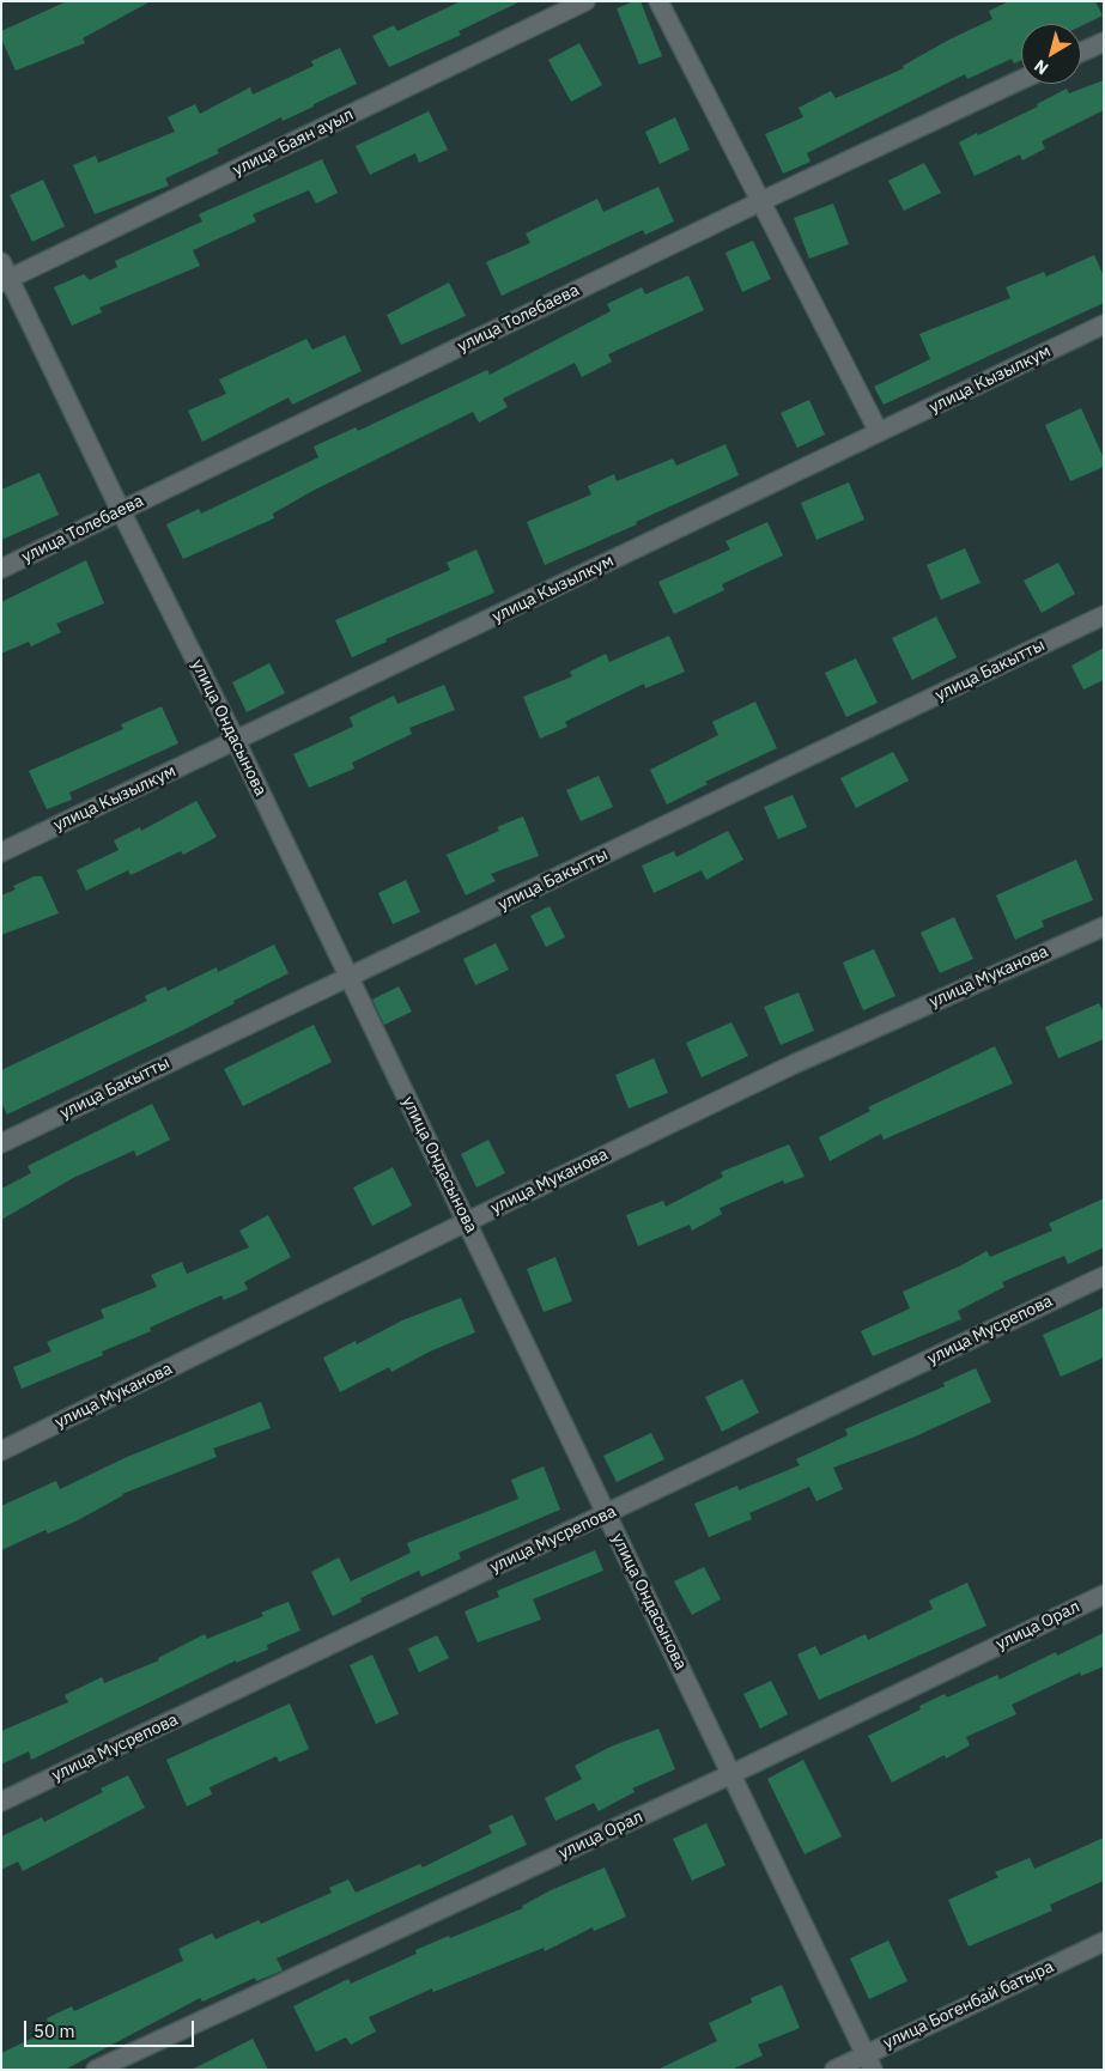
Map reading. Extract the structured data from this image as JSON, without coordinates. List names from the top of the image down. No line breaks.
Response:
{"streets":{"street":["улица Баян ауыл","улица Толебаева","улица Кызылкум","улица Бакытты","улица Ондасынова","улица Муканова","улица Мусрепова","улица Орал","улица Богенбай батыра"]},"crossings":[["улица Баян ауыл","улица Ондасынова"],["улица Толебаева","улица Ондасынова"],["улица Кызылкум","улица Ондасынова"],["улица Бакытты","улица Ондасынова"],["улица Ондасынова","улица Муканова"],["улица Ондасынова","улица Мусрепова"],["улица Ондасынова","улица Орал"],["улица Ондасынова","улица Богенбай батыра"]],"scale_bar":"50 m","north":"bottom left"}
